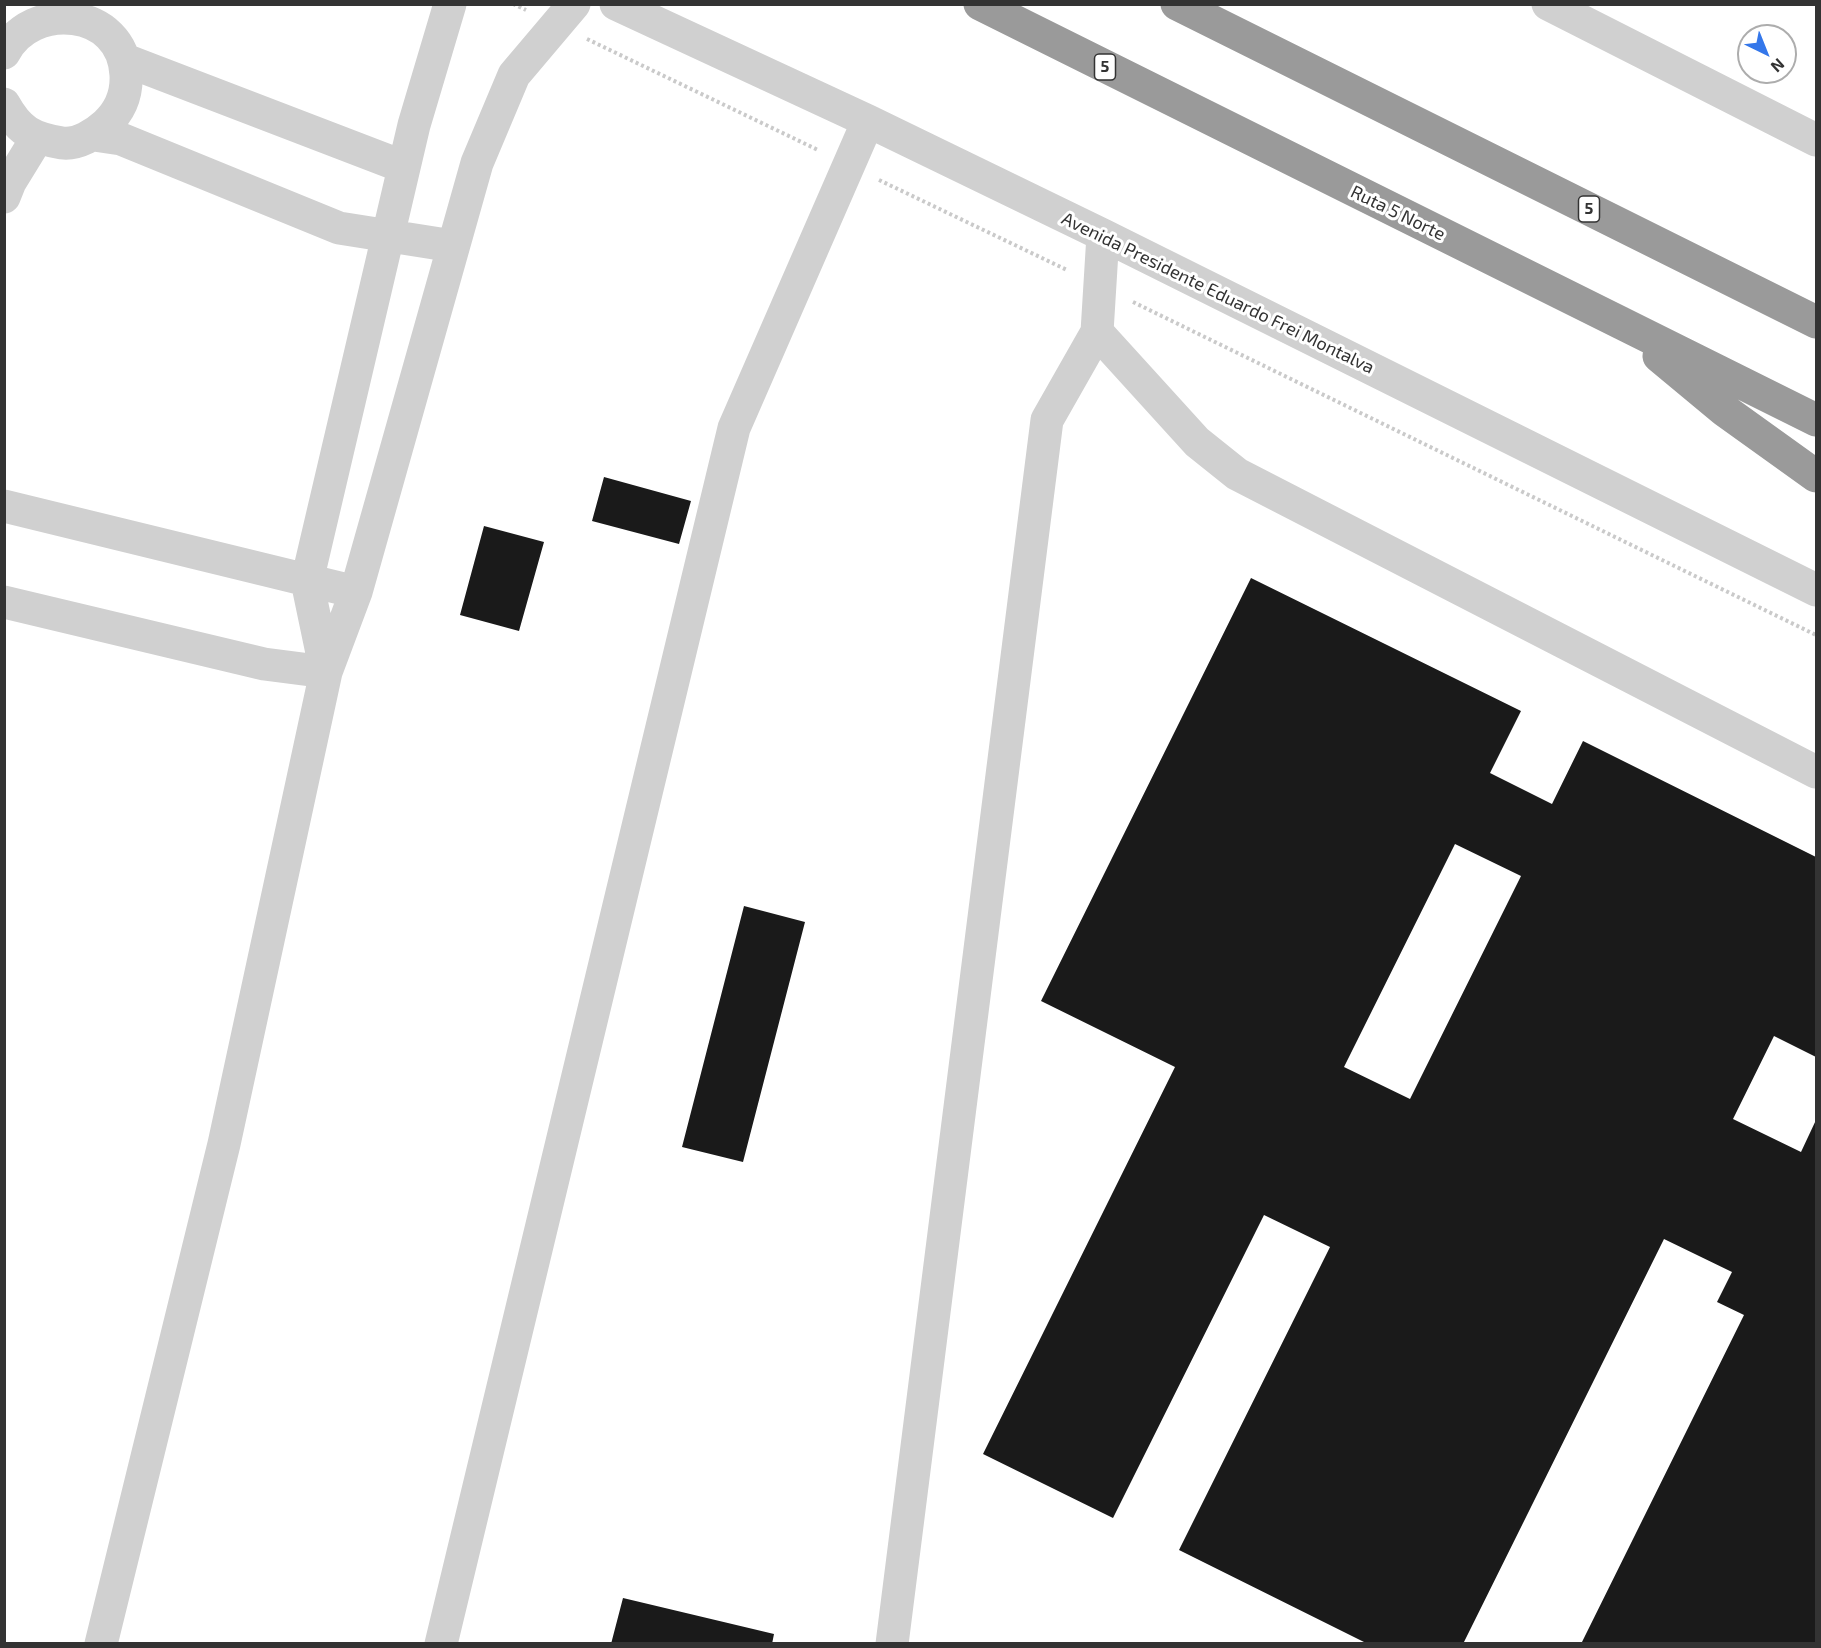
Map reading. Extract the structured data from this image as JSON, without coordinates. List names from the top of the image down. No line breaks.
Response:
{"streets":{"highway":["5","Ruta 5 Norte"],"street":["Avenida Presidente Eduardo Frei Montalva"]},"north":"bottom right"}
